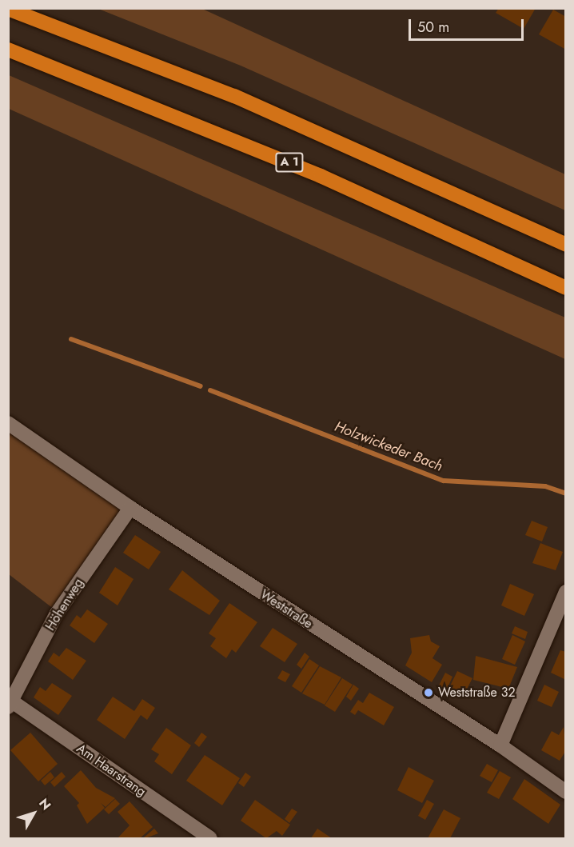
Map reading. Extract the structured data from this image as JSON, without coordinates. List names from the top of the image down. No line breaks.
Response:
{"streets":{"highway":["A 1"],"street":["Höhenweg","Weststraße","Am Haarstrang"]},"crossings":[["Höhenweg","Weststraße"],["Höhenweg","Am Haarstrang"]],"water":["Holzwickeder Bach"],"places":["Weststraße 32"],"scale_bar":"50 m","north":"top right"}
